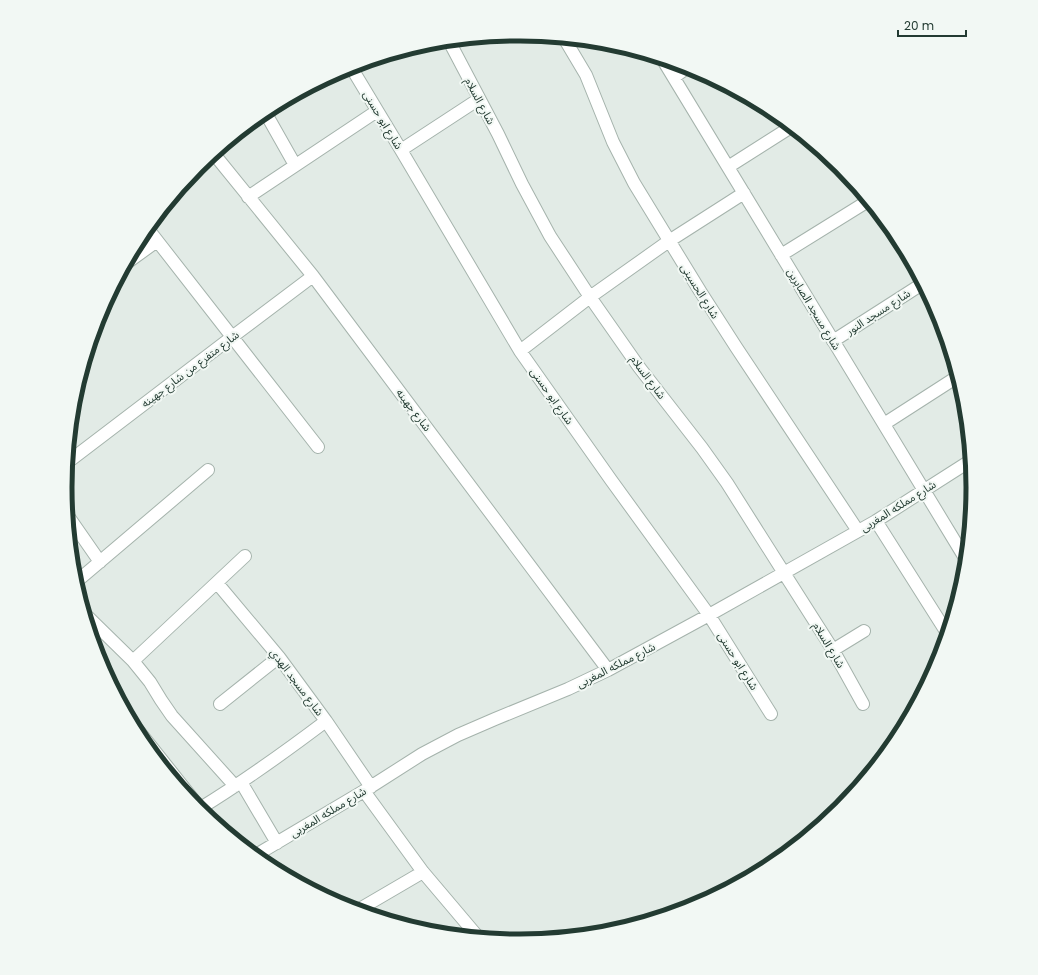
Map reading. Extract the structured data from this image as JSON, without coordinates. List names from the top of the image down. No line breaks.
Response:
{"streets":{"street":["شارع السلام","شارع ابو حسنى","شارع الحسينى","شارع مسجد الصابرين","شارع مسجد النور","شارع متفرع من شارع جهينه","شارع جهينه","شارع مملكه المغربى","شارع مسجد الهدي"]},"crossings":[["شارع السلام","شارع مملكه المغربى"],["شارع ابو حسنى","شارع مملكه المغربى"],["شارع الحسينى","شارع مملكه المغربى"],["شارع مسجد الصابرين","شارع مسجد النور"],["شارع مسجد الصابرين","شارع مملكه المغربى"],["شارع متفرع من شارع جهينه","شارع جهينه"],["شارع جهينه","شارع مملكه المغربى"],["شارع مملكه المغربى","شارع مسجد الهدي"]],"scale_bar":"20 m"}
